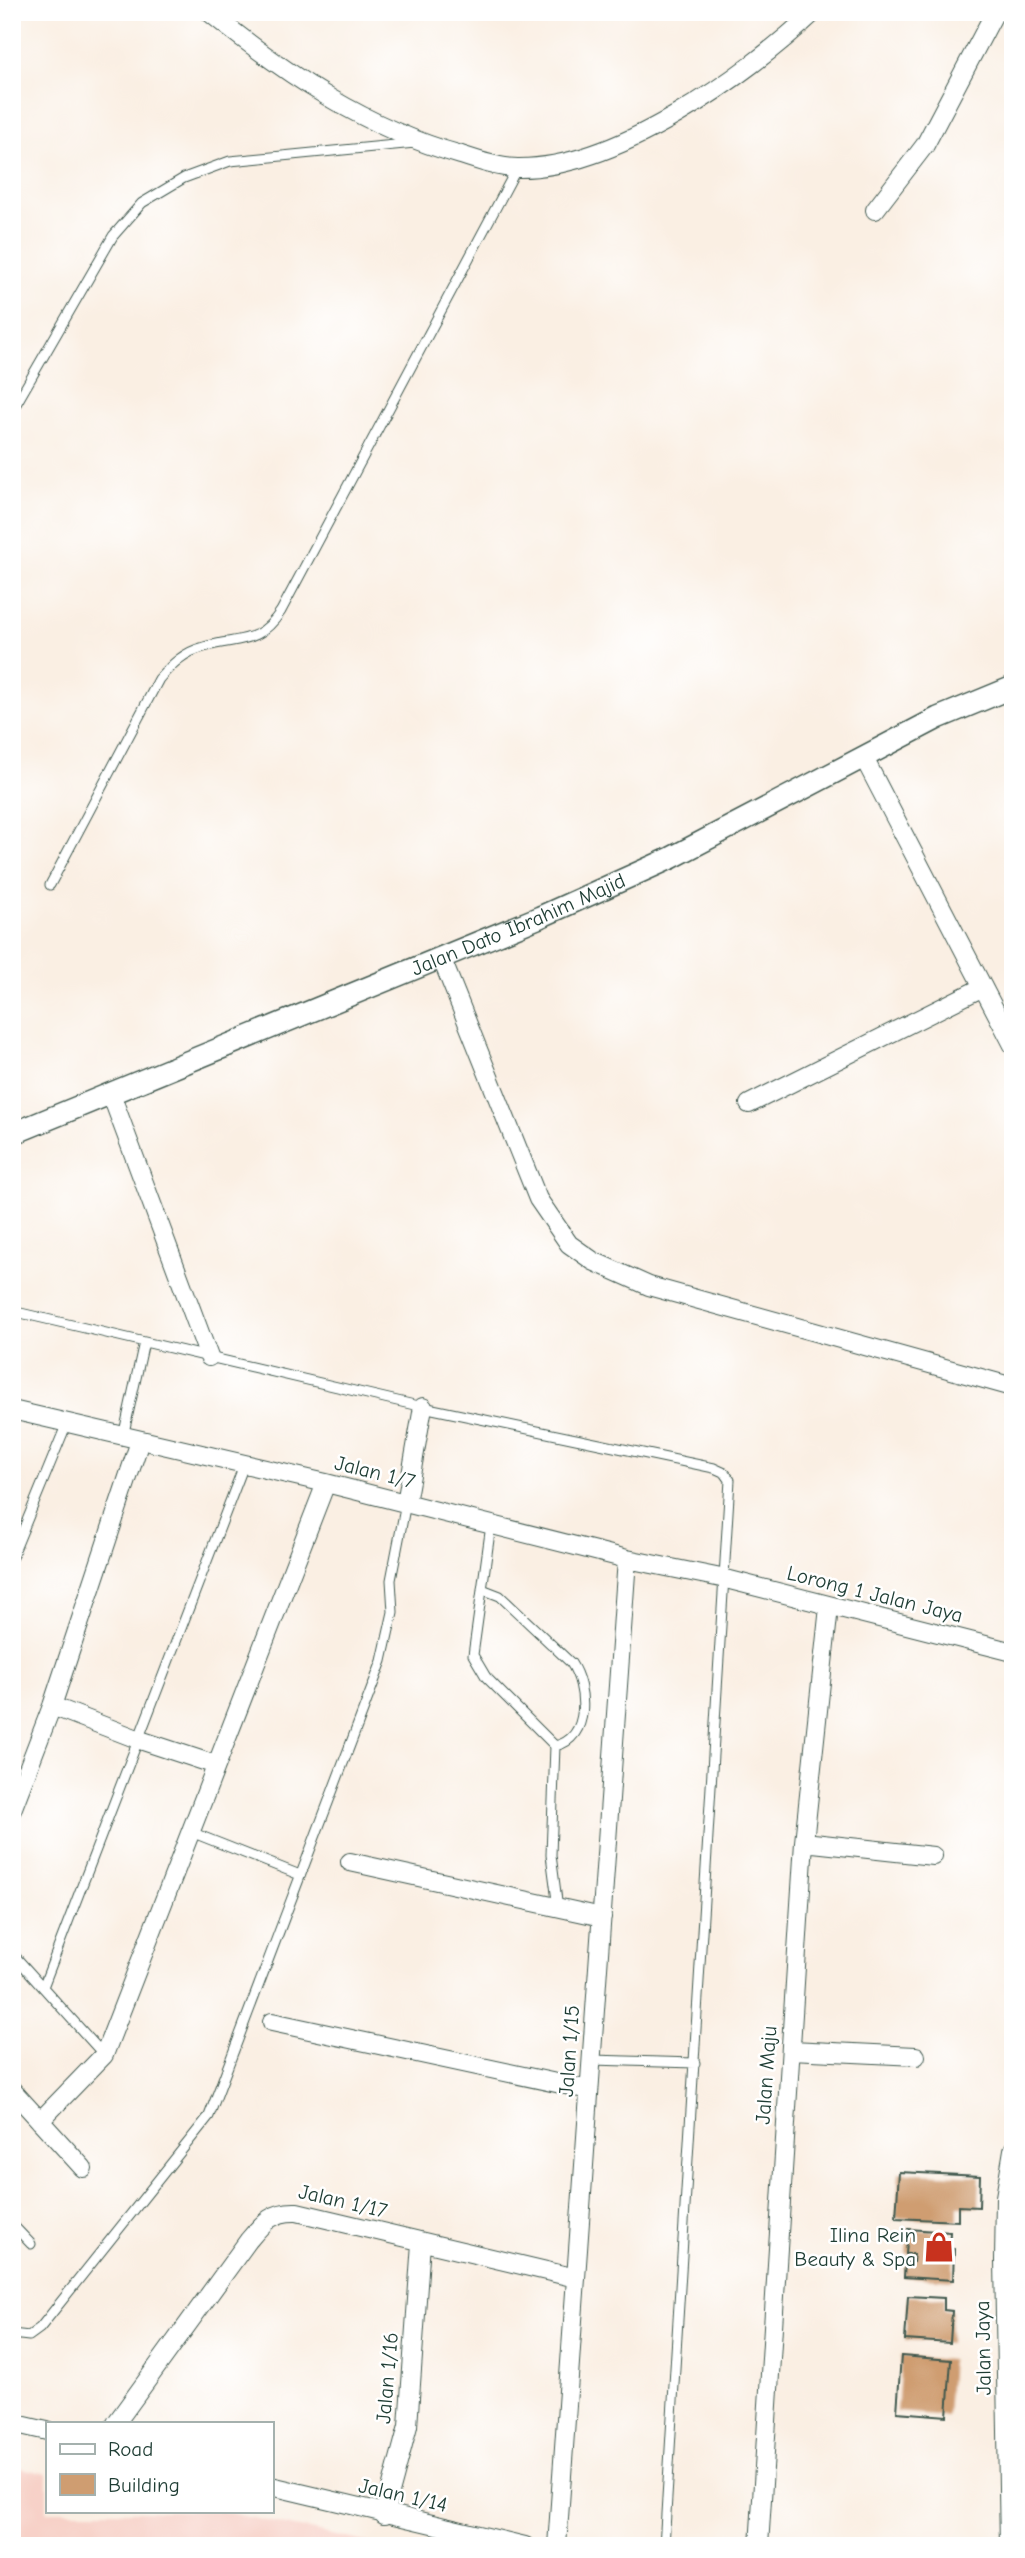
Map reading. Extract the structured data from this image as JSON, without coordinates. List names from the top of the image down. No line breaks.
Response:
{"streets":{"street":["Jalan Dato Ibrahim Majid","Jalan 1/7","Lorong 1 Jalan Jaya","Jalan 1/15","Jalan Maju","Jalan 1/17","Jalan Jaya","Jalan 1/16","Jalan 1/14"]},"crossings":[["Jalan 1/7","Lorong 1 Jalan Jaya"],["Jalan 1/7","Jalan 1/15"],["Lorong 1 Jalan Jaya","Jalan Maju"],["Jalan 1/15","Jalan 1/17"],["Jalan 1/17","Jalan 1/16"],["Jalan 1/16","Jalan 1/14"]],"places":{"shop":["Ilina Rein Beauty & Spa"]},"legend":["Road","Building"]}
